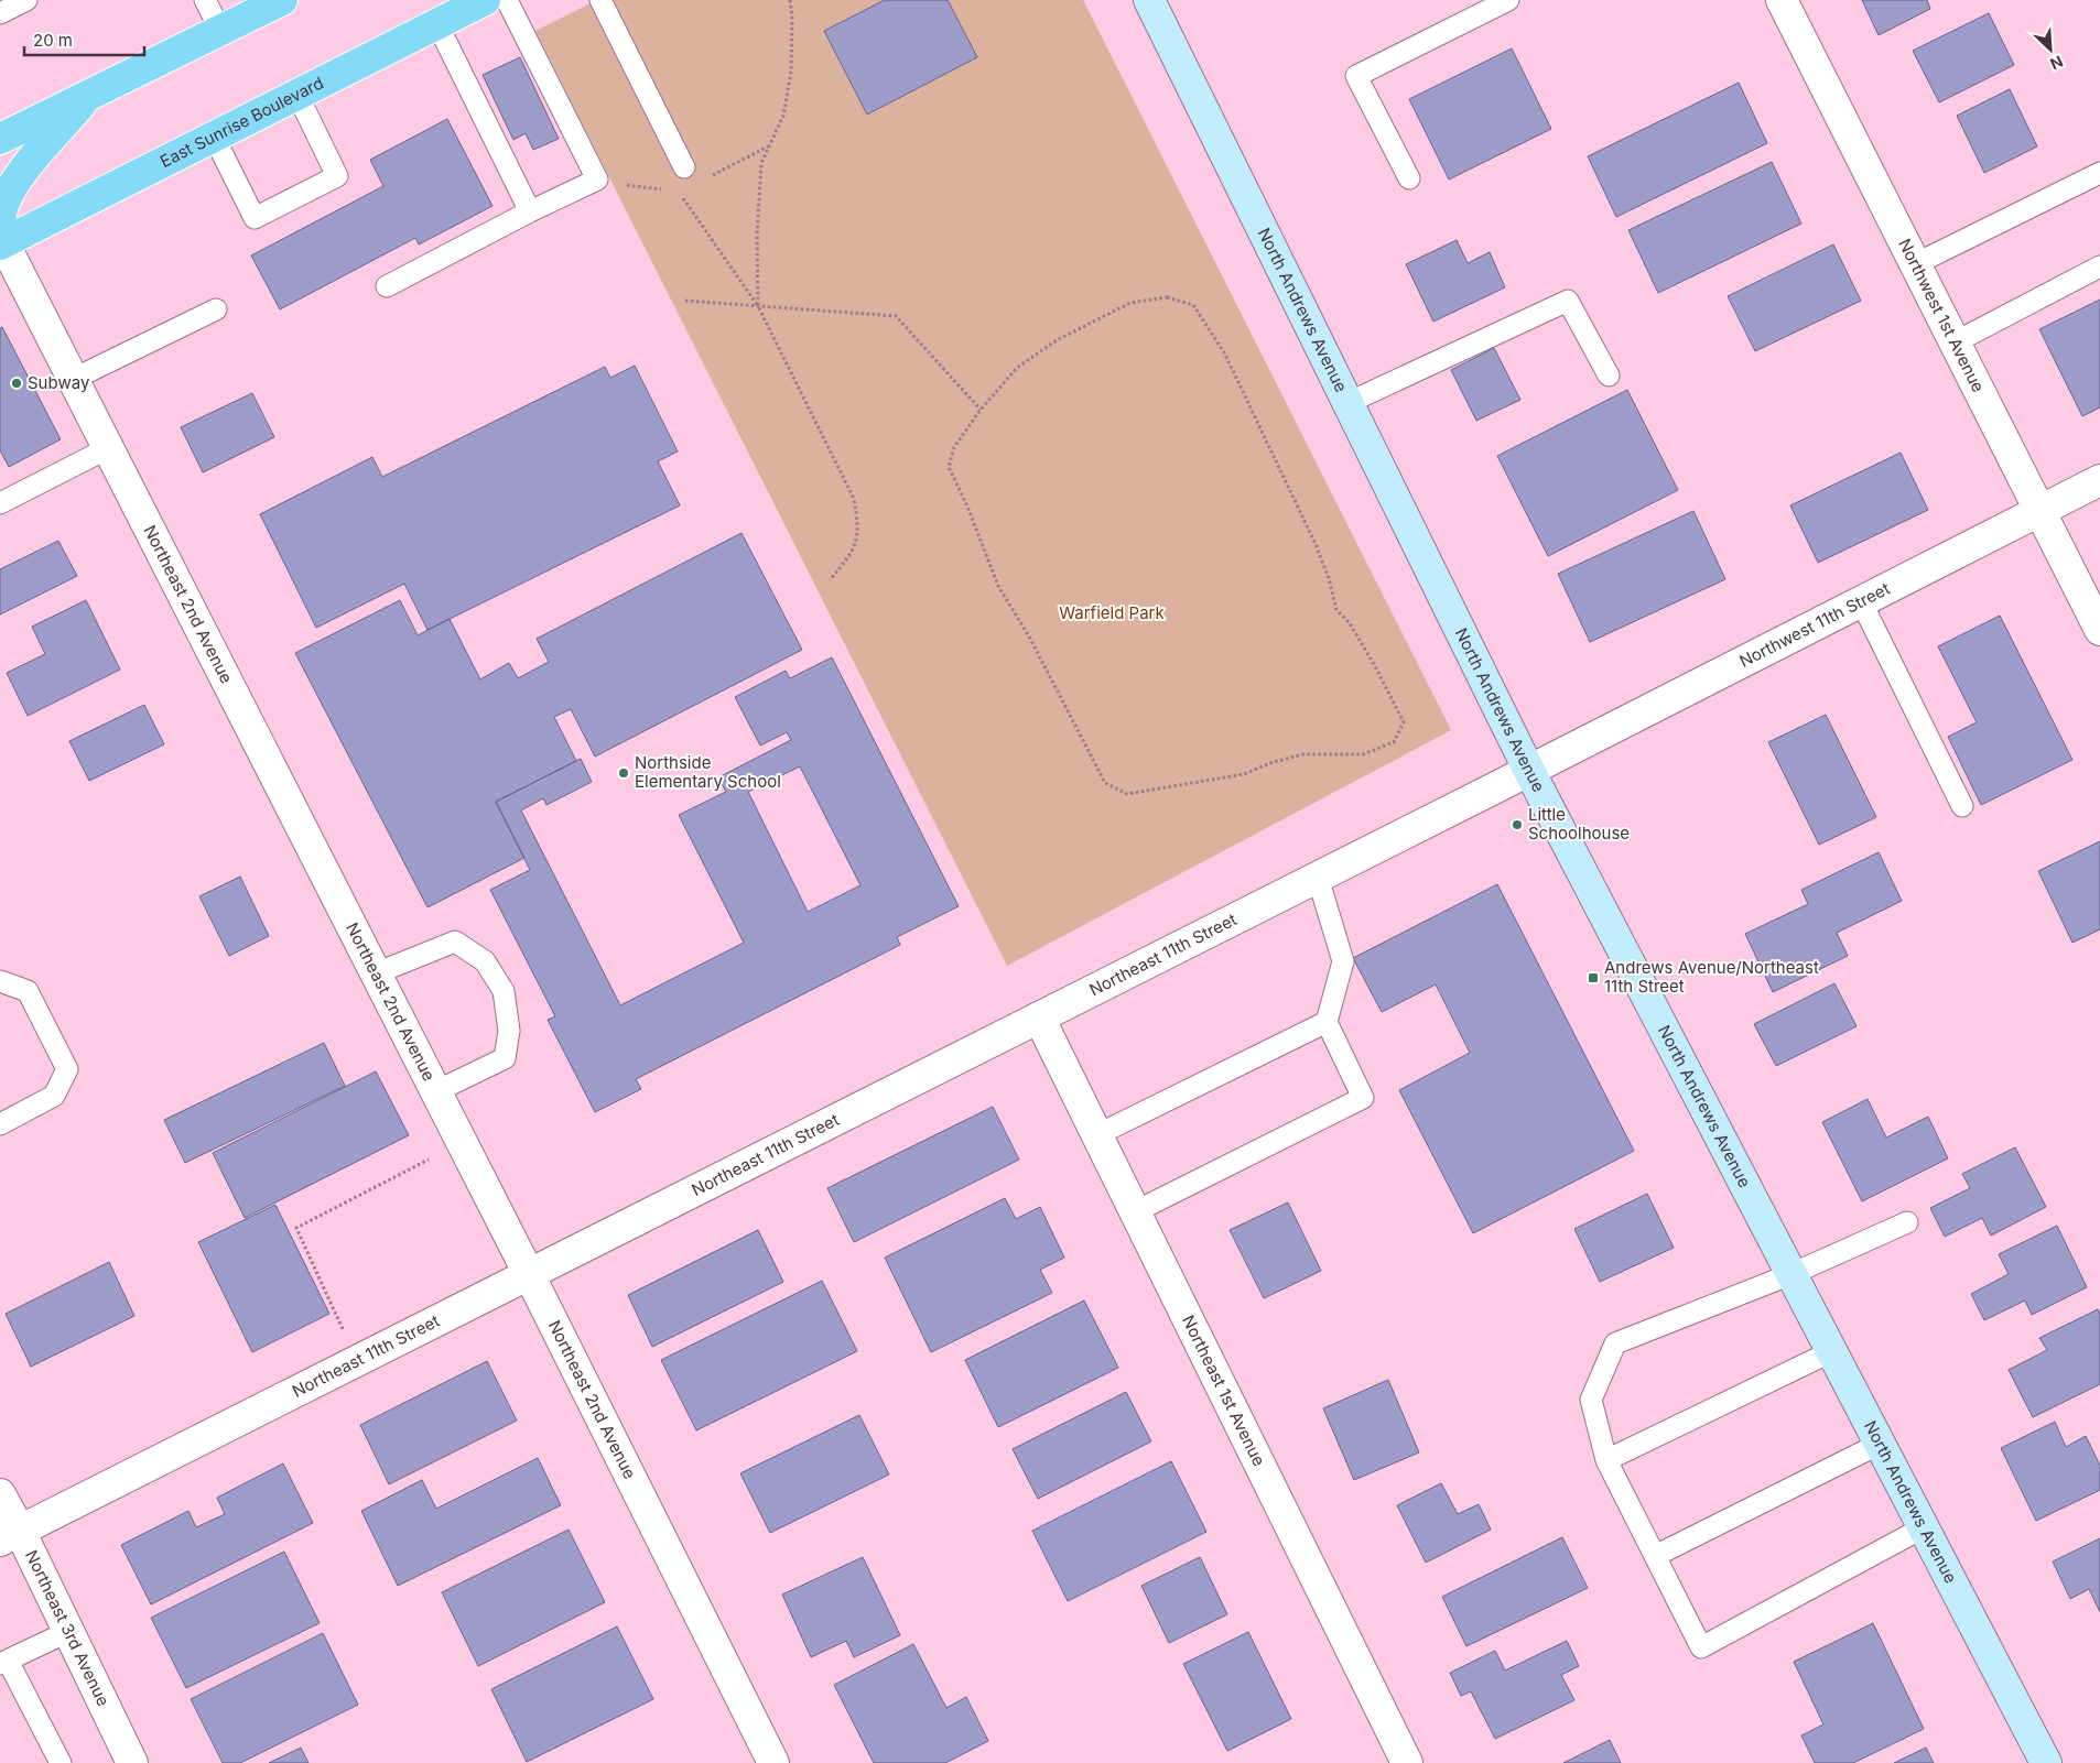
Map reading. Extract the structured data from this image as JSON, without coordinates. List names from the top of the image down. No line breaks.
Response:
{"streets":{"main road":["East Sunrise Boulevard","North Andrews Avenue"],"street":["Northwest 1st Avenue","Northeast 2nd Avenue","Northwest 11th Street","Northeast 11th Street","Northeast 1st Avenue","Northeast 3rd Avenue"]},"crossings":[["East Sunrise Boulevard","Northeast 2nd Avenue"],["North Andrews Avenue","Northwest 11th Street"],["North Andrews Avenue","Northeast 11th Street"],["Northwest 1st Avenue","Northwest 11th Street"],["Northeast 2nd Avenue","Northeast 11th Street"],["Northwest 11th Street","Northeast 11th Street"],["Northeast 11th Street","Northeast 1st Avenue"],["Northeast 11th Street","Northeast 3rd Avenue"]],"parks":["Warfield Park"],"places":{"other":["Subway","Northside Elementary School","Little Schoolhouse"],"transit":["Andrews Avenue/Northeast 11th Street"]},"scale_bar":"20 m","north":"bottom right"}
